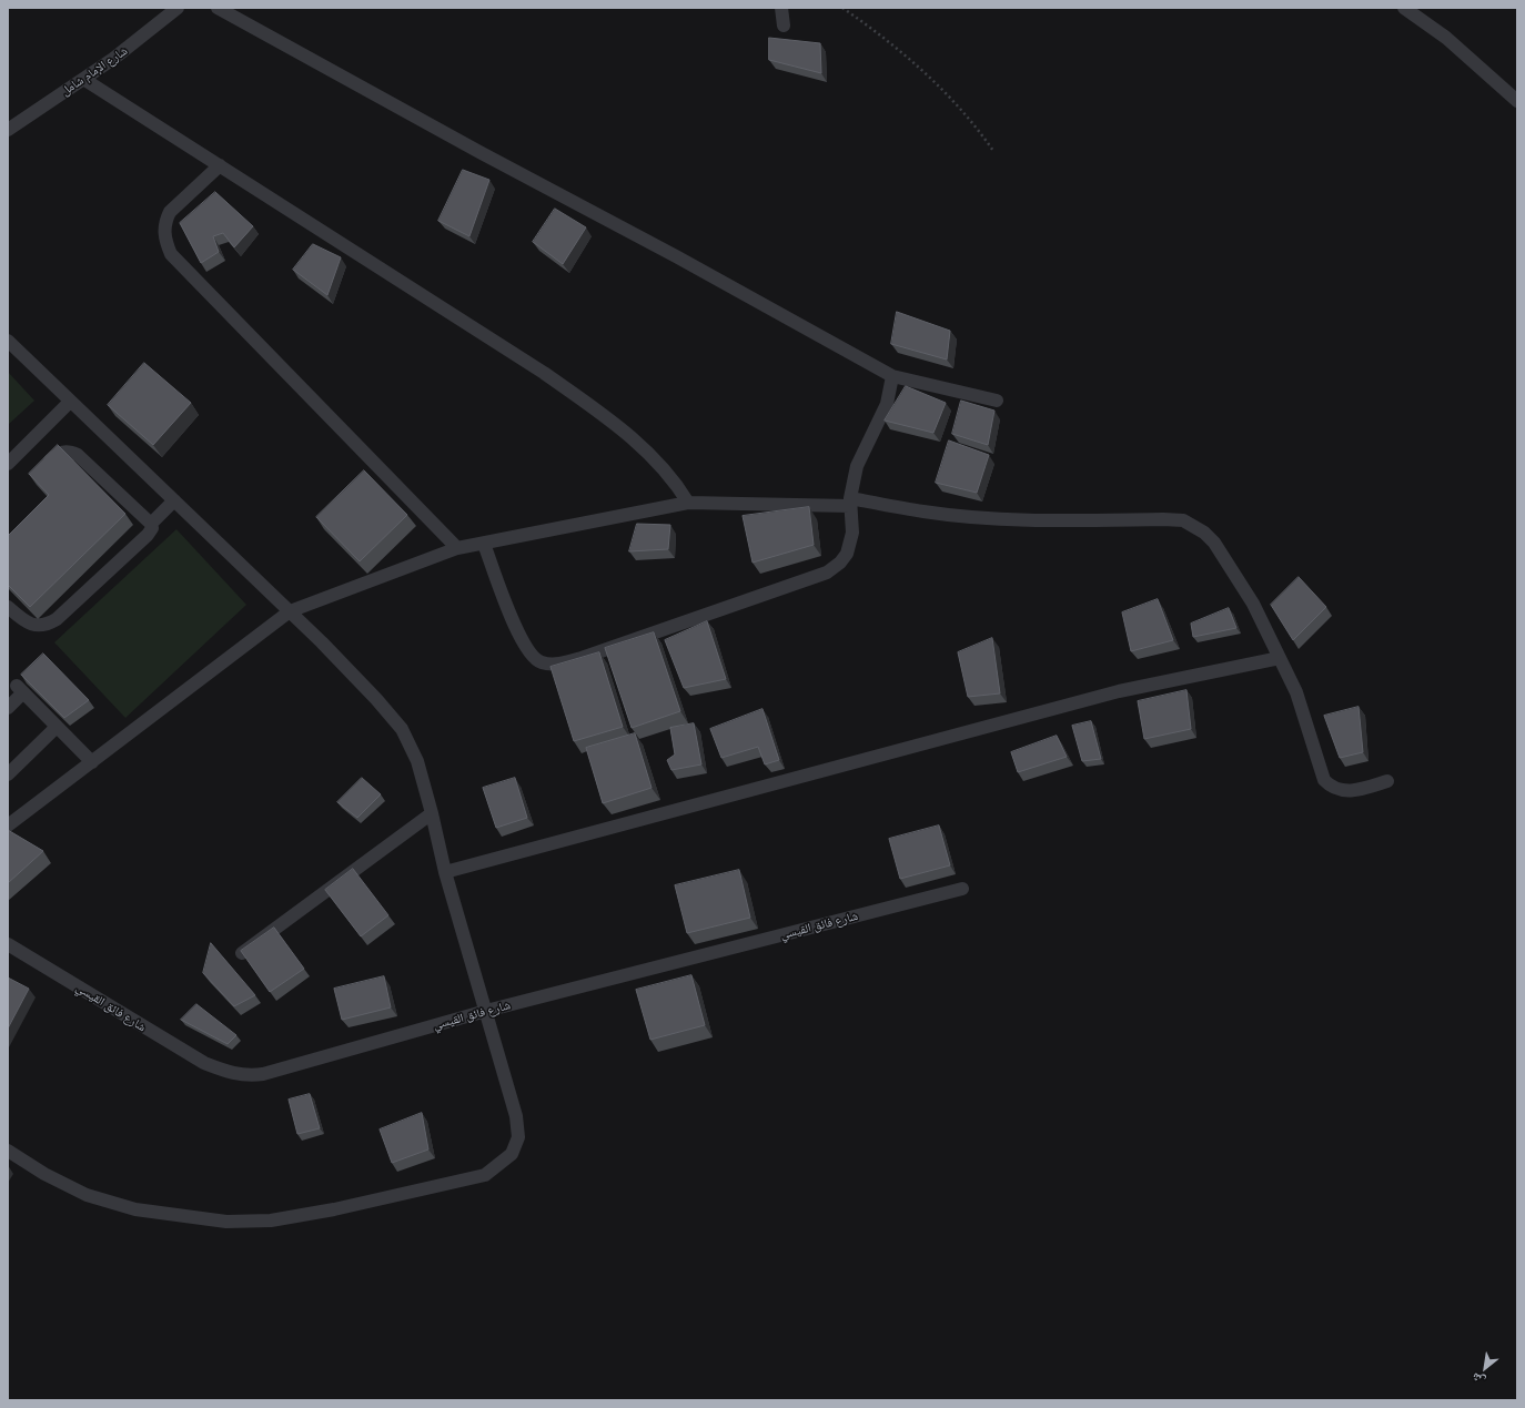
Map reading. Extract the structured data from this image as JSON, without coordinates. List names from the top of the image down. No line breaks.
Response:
{"streets":{"street":["شارع الإمام شامل","شارع فائق القيسي"]},"north":"bottom left"}
